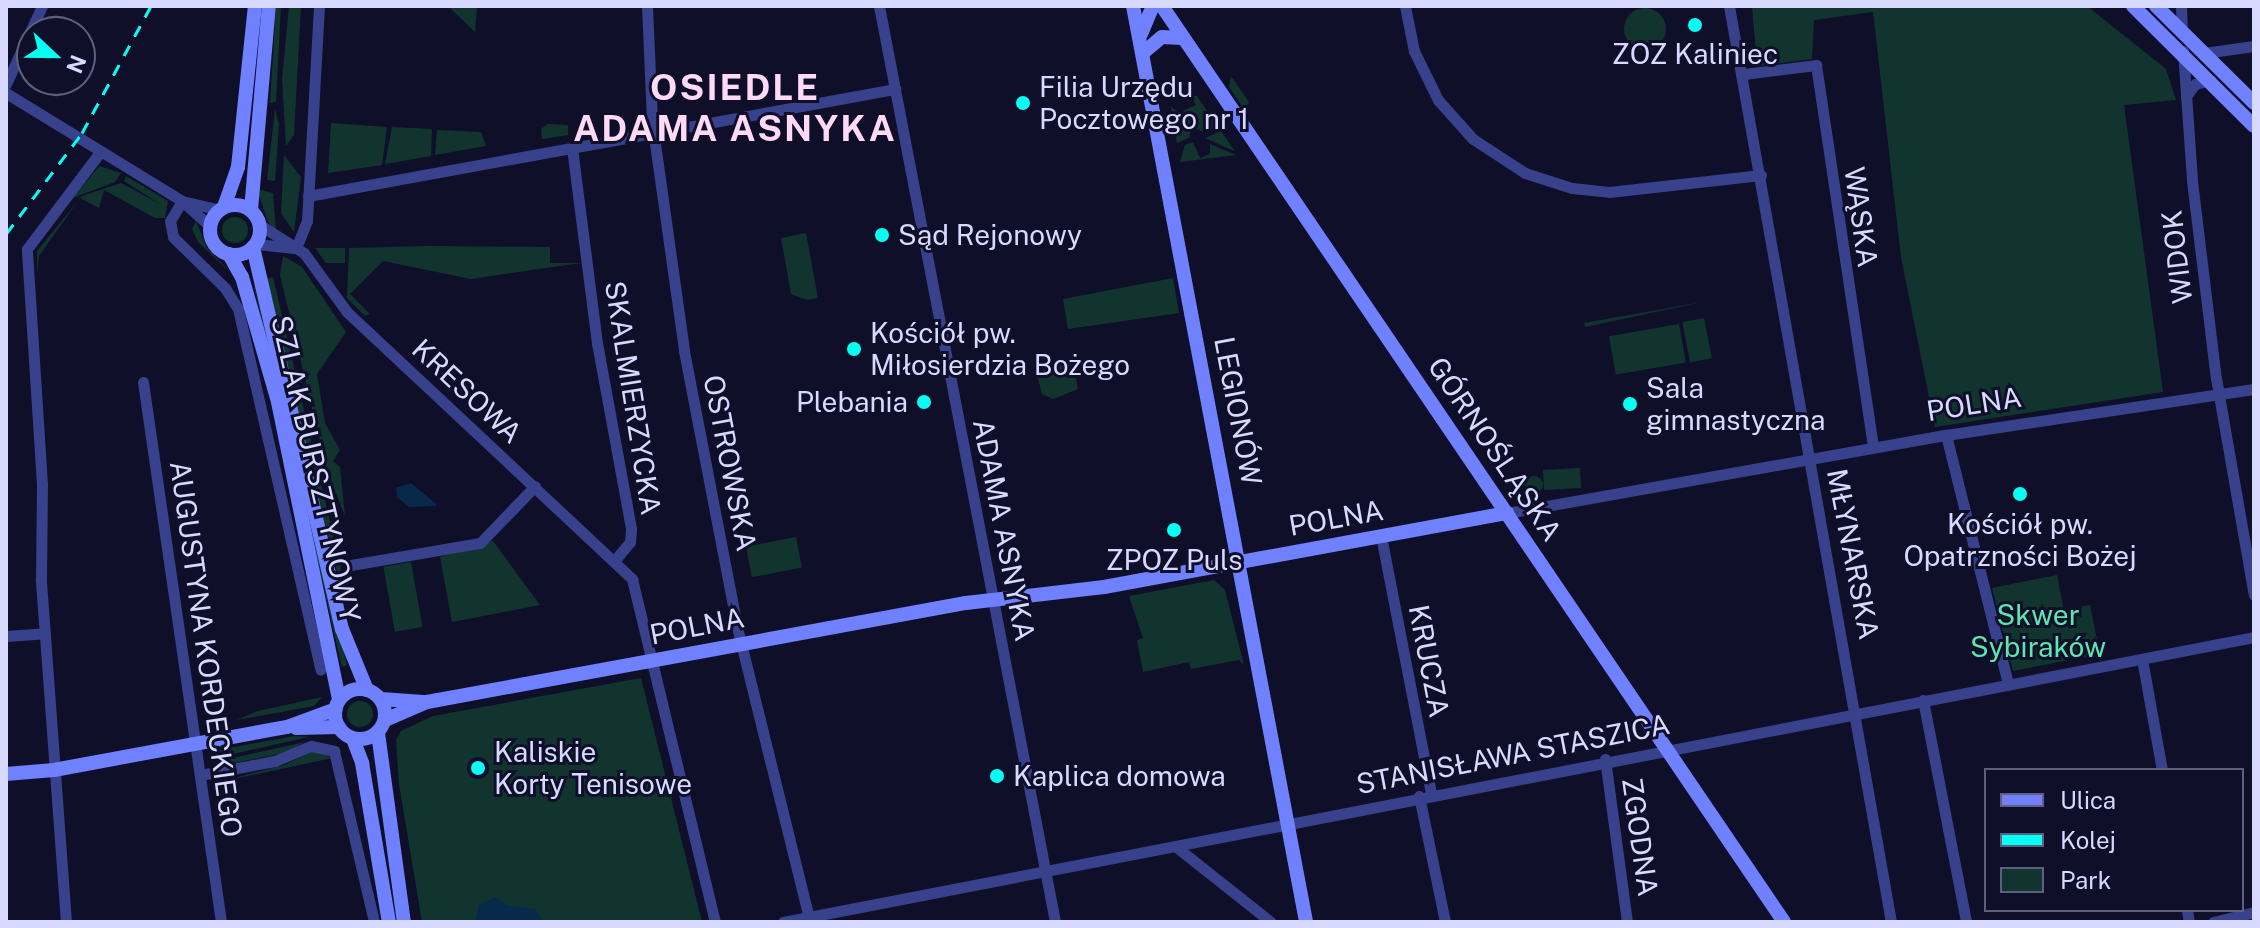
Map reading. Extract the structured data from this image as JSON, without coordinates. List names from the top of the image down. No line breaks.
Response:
{"streets":{"street":["WĄSKA","WIDOK","KRESOWA","SKALMIERZYCKA","POLNA","LEGIONÓW","GÓRNOŚLĄSKA","OSTROWSKA","SZLAK BURSZTYNOWY","ADAMA ASNYKA","MŁYNARSKA","AUGUSTYNA KORDECKIEGO","KRUCZA","STANISŁAWA STASZICA","ZGODNA"]},"crossings":[["WĄSKA","POLNA"],["WĄSKA","MŁYNARSKA"],["WIDOK","POLNA"],["KRESOWA","SKALMIERZYCKA"],["KRESOWA","SZLAK BURSZTYNOWY"],["POLNA","LEGIONÓW"],["POLNA","GÓRNOŚLĄSKA"],["POLNA","OSTROWSKA"],["POLNA","SZLAK BURSZTYNOWY"],["POLNA","ADAMA ASNYKA"],["POLNA","MŁYNARSKA"],["POLNA","KRUCZA"],["LEGIONÓW","STANISŁAWA STASZICA"],["GÓRNOŚLĄSKA","STANISŁAWA STASZICA"],["OSTROWSKA","STANISŁAWA STASZICA"],["ADAMA ASNYKA","STANISŁAWA STASZICA"],["MŁYNARSKA","STANISŁAWA STASZICA"],["KRUCZA","STANISŁAWA STASZICA"],["STANISŁAWA STASZICA","ZGODNA"]],"districts":["OSIEDLE ADAMA ASNYKA"],"parks":["Skwer Sybiraków"],"places":["ZOZ Kaliniec","Filia Urzędu Pocztowego nr 1","Sąd Rejonowy","Kościół pw. Miłosierdzia Bożego","Plebania","Sala gimnastyczna","Kościół pw. Opatrzności Bożej","ZPOZ Puls","Kaliskie Korty Tenisowe","Kaplica domowa"],"legend":["Ulica","Kolej","Park"],"north":"right"}
